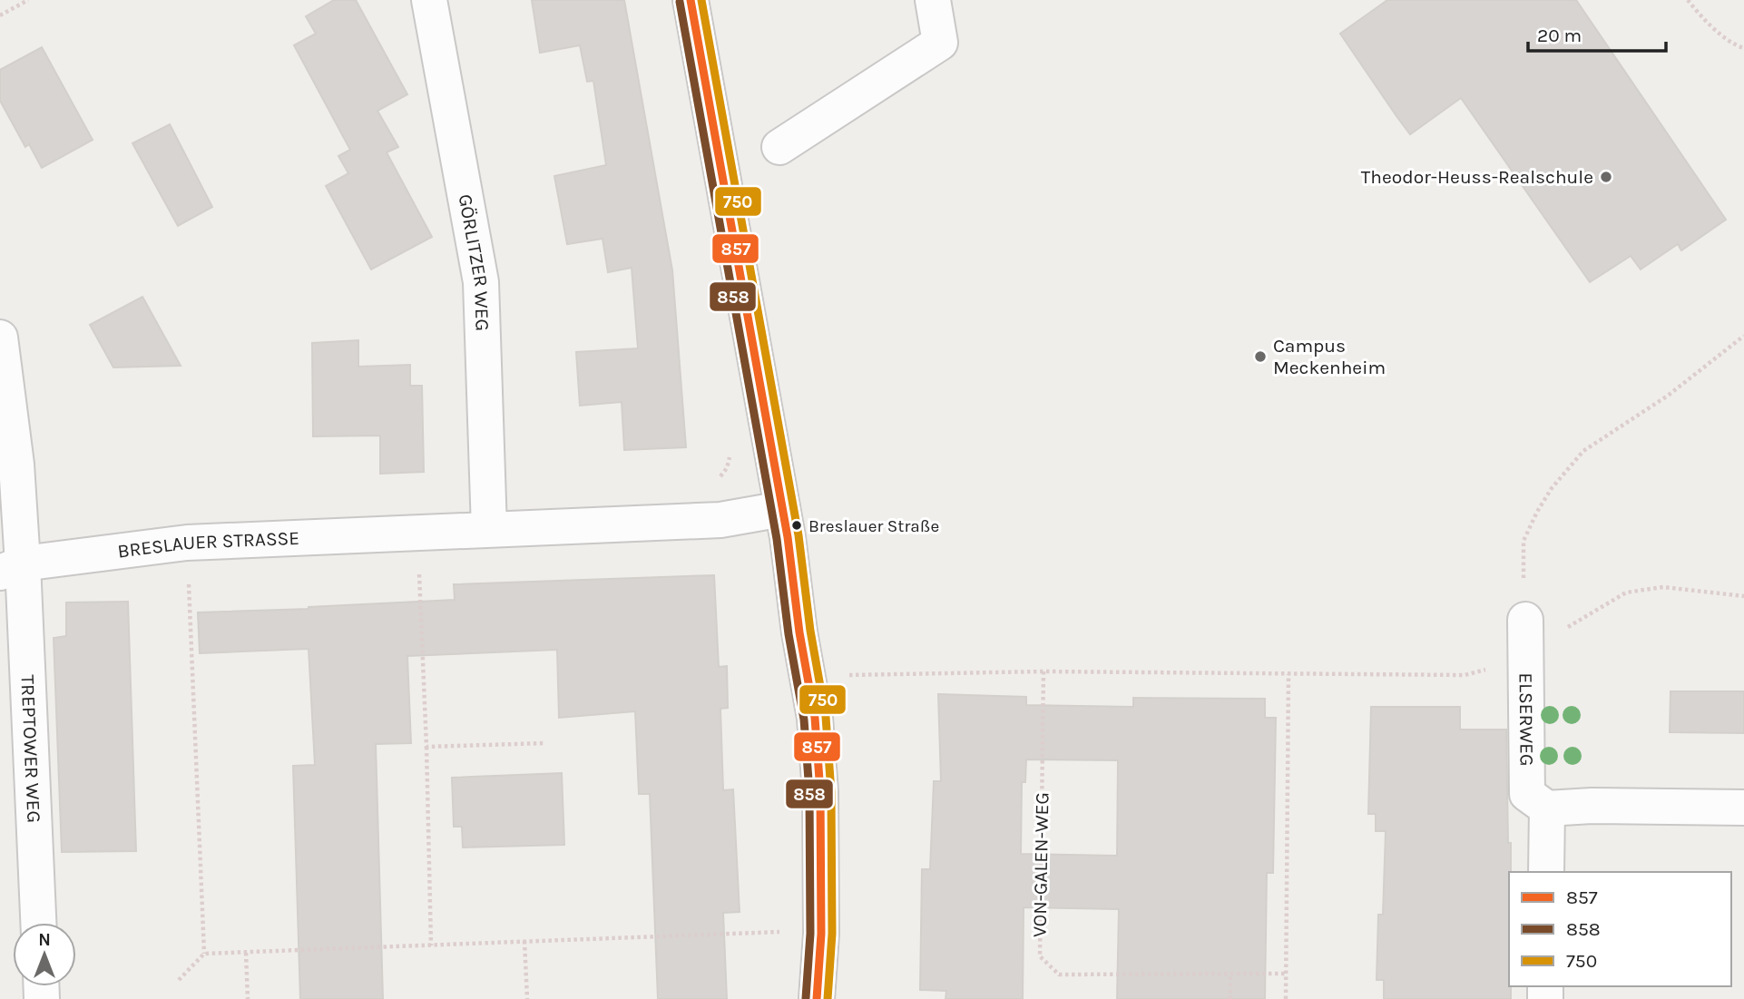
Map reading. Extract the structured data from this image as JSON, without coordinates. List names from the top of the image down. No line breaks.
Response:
{"streets":{"street":["GÖRLITZER WEG","BRESLAUER STRASSE","ELSERWEG","TREPTOWER WEG"],"path":["VON-GALEN-WEG"]},"crossings":[["GÖRLITZER WEG","BRESLAUER STRASSE"],["BRESLAUER STRASSE","TREPTOWER WEG"]],"places":["Theodor-Heuss-Realschule","Campus Meckenheim","Breslauer Straße"],"lines":["transit line 857","transit line 750","transit line 858"],"legend":["857","858","750"],"scale_bar":"20 m","north":"top"}
